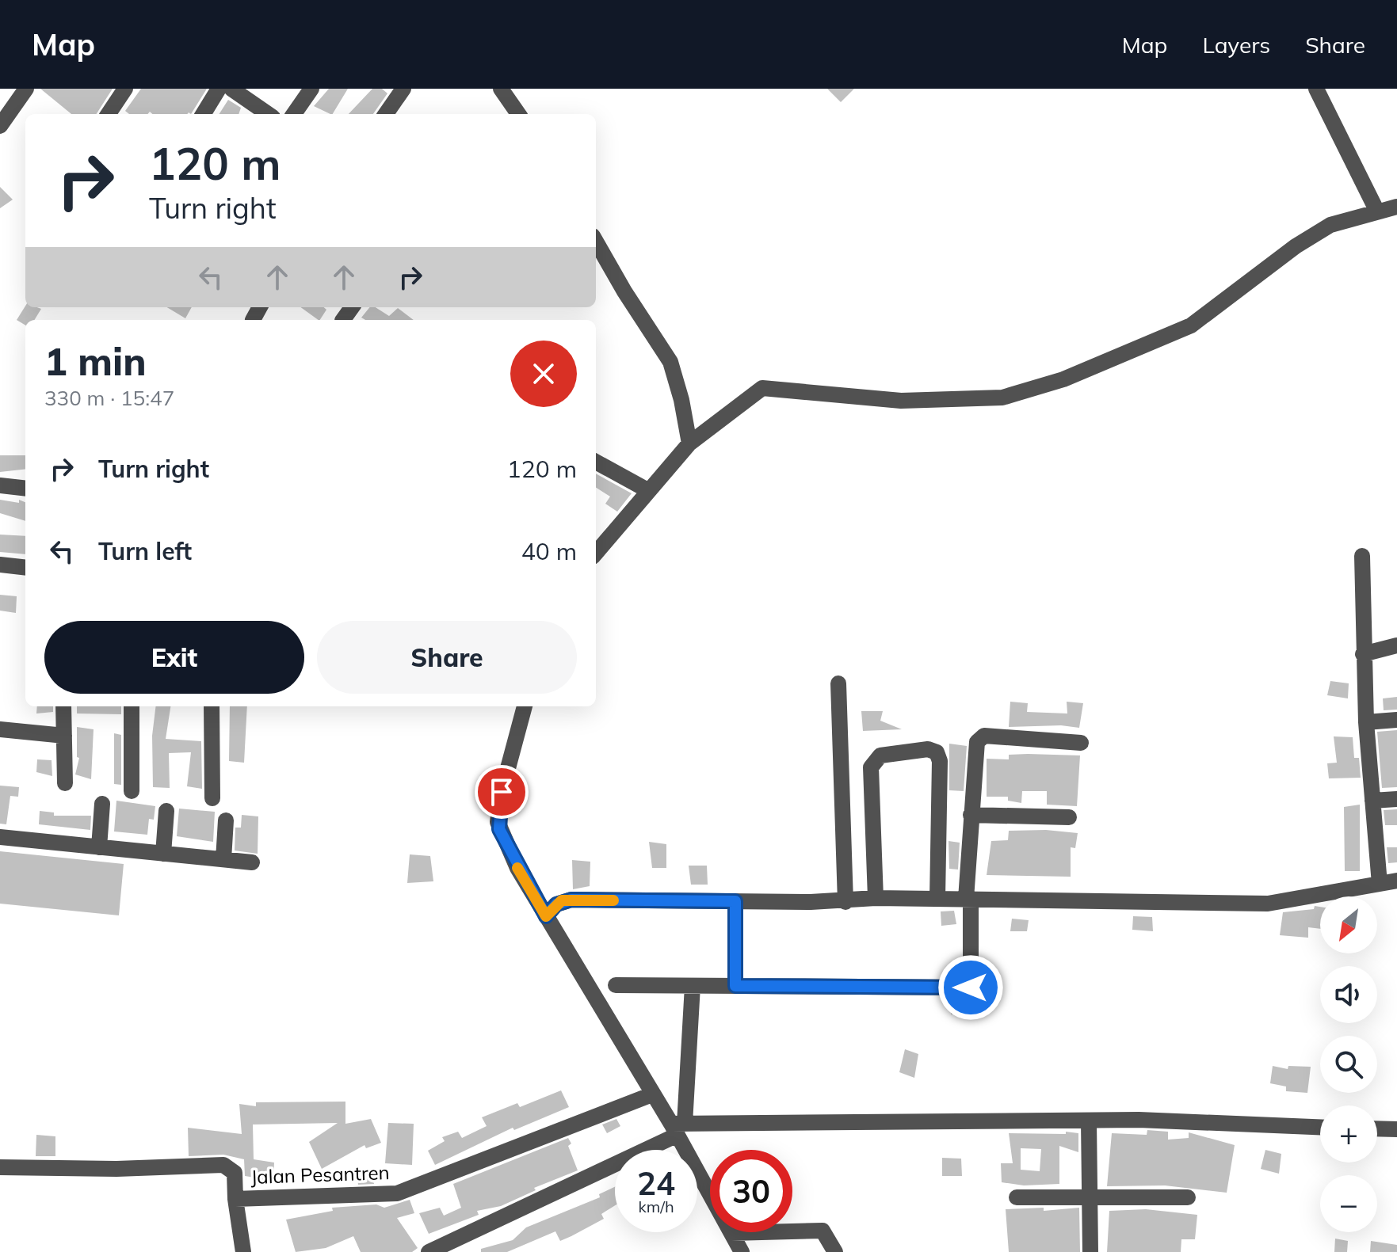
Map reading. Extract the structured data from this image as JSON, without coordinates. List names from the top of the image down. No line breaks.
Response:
{"streets":{"street":["Jalan Pesantren"]},"north":"bottom left","page":{"header":"Map","nav":["Map","Layers","Share"],"turn":["120 m","Turn right"],"heading":["1 min","330 m · 15:47"],"list":[{"name":"Turn right","value":"120 m"},{"name":"Turn left","value":"40 m"}],"buttons":["Exit","Share"],"map_buttons":["+","−"],"speed":"24 km/h","limit":"30"}}
